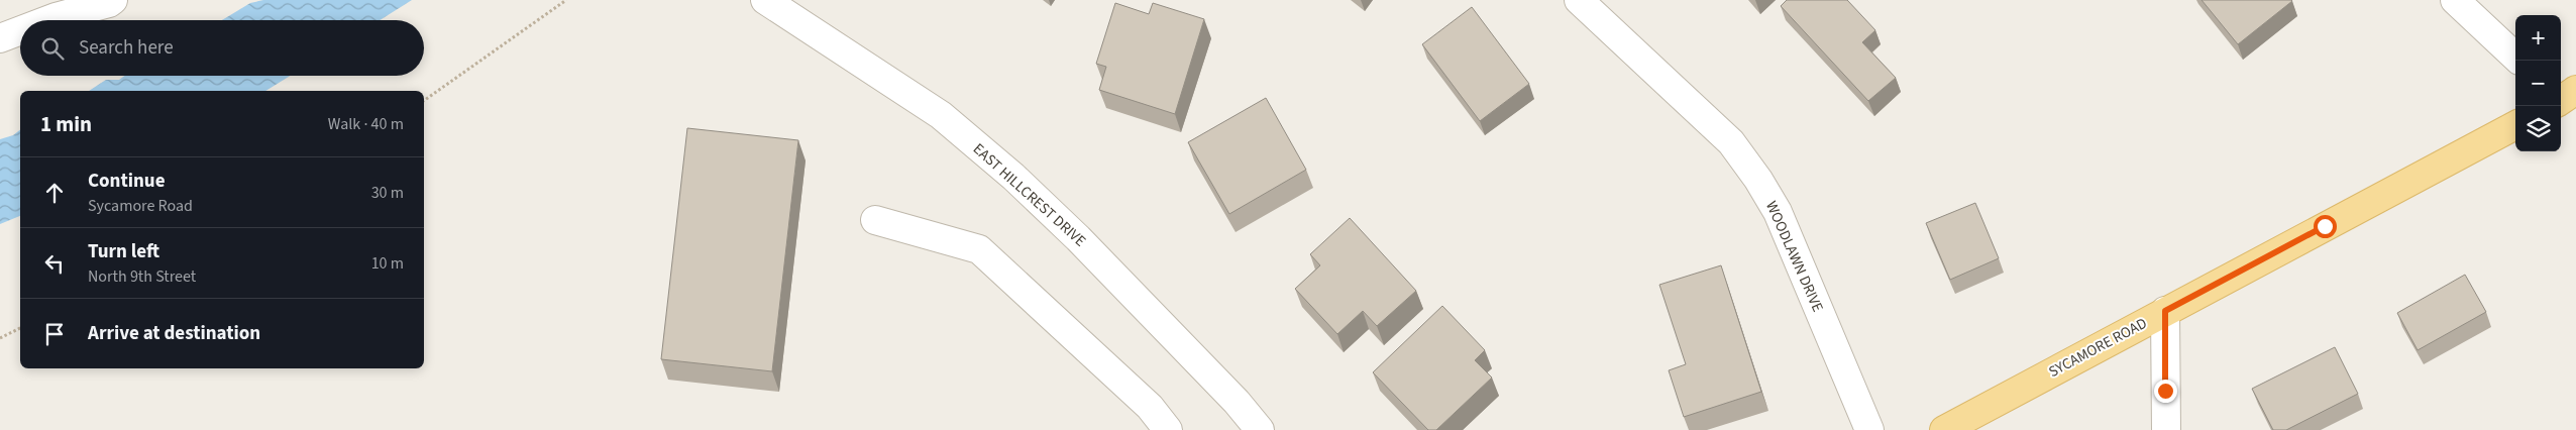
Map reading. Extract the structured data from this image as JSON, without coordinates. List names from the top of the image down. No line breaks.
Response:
{"streets":{"main road":["SYCAMORE ROAD"],"street":["EAST HILLCREST DRIVE","WOODLAWN DRIVE"]},"page":{"map_buttons":["+","−"],"search":"Search here","heading":["1 min","Walk · 40 m"],"list":[["Continue","Sycamore Road","30 m"],["Turn left","North 9th Street","10 m"],"Arrive at destination"]}}
